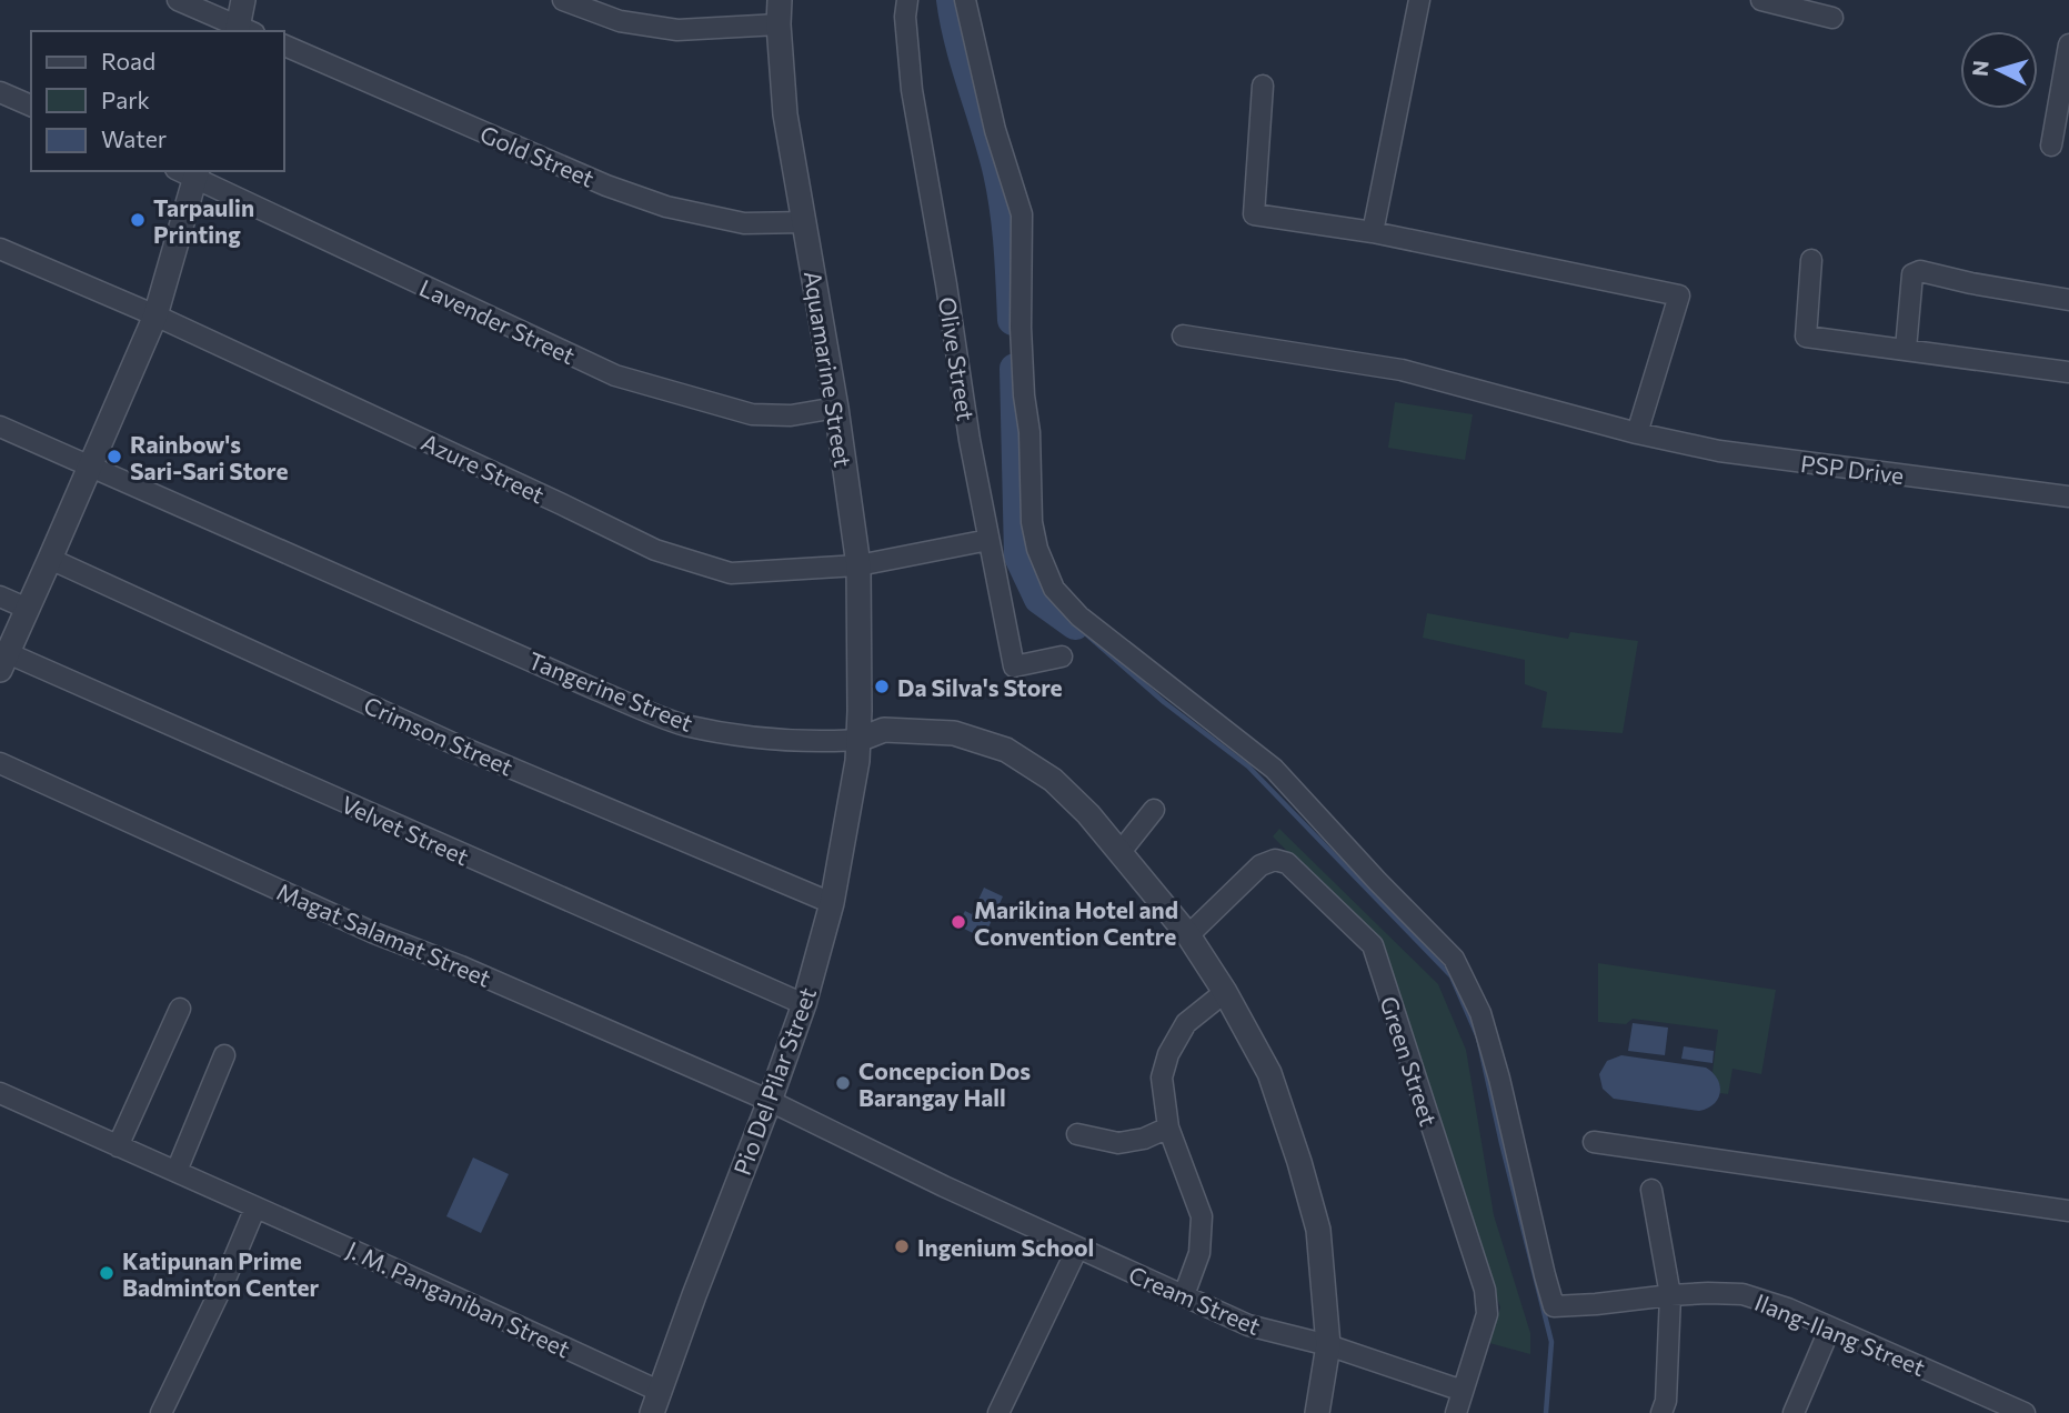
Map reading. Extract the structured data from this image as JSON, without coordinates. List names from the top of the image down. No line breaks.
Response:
{"streets":{"street":["Gold Street","Lavender Street","Olive Street","Aquamarine Street","Azure Street","PSP Drive","Tangerine Street","Crimson Street","Velvet Street","Magat Salamat Street","Green Street","Pio Del Pilar Street","J. M. Panganiban Street","Cream Street","Ilang-Ilang Street"]},"crossings":[["Gold Street","Aquamarine Street"],["Lavender Street","Aquamarine Street"],["Olive Street","Azure Street"],["Aquamarine Street","Azure Street"],["Aquamarine Street","Tangerine Street"],["Aquamarine Street","Pio Del Pilar Street"],["Tangerine Street","Green Street"],["Tangerine Street","Pio Del Pilar Street"],["Tangerine Street","Cream Street"],["Crimson Street","Pio Del Pilar Street"],["Velvet Street","Pio Del Pilar Street"],["Magat Salamat Street","Pio Del Pilar Street"],["Magat Salamat Street","Cream Street"],["Green Street","Cream Street"],["Pio Del Pilar Street","J. M. Panganiban Street"],["Pio Del Pilar Street","Cream Street"]],"places":["Tarpaulin Printing","Rainbow's Sari-Sari Store","Da Silva's Store","Marikina Hotel and Convention Centre","Concepcion Dos Barangay Hall","Ingenium School","Katipunan Prime Badminton Center"],"legend":["Road","Park","Water"],"north":"left"}
